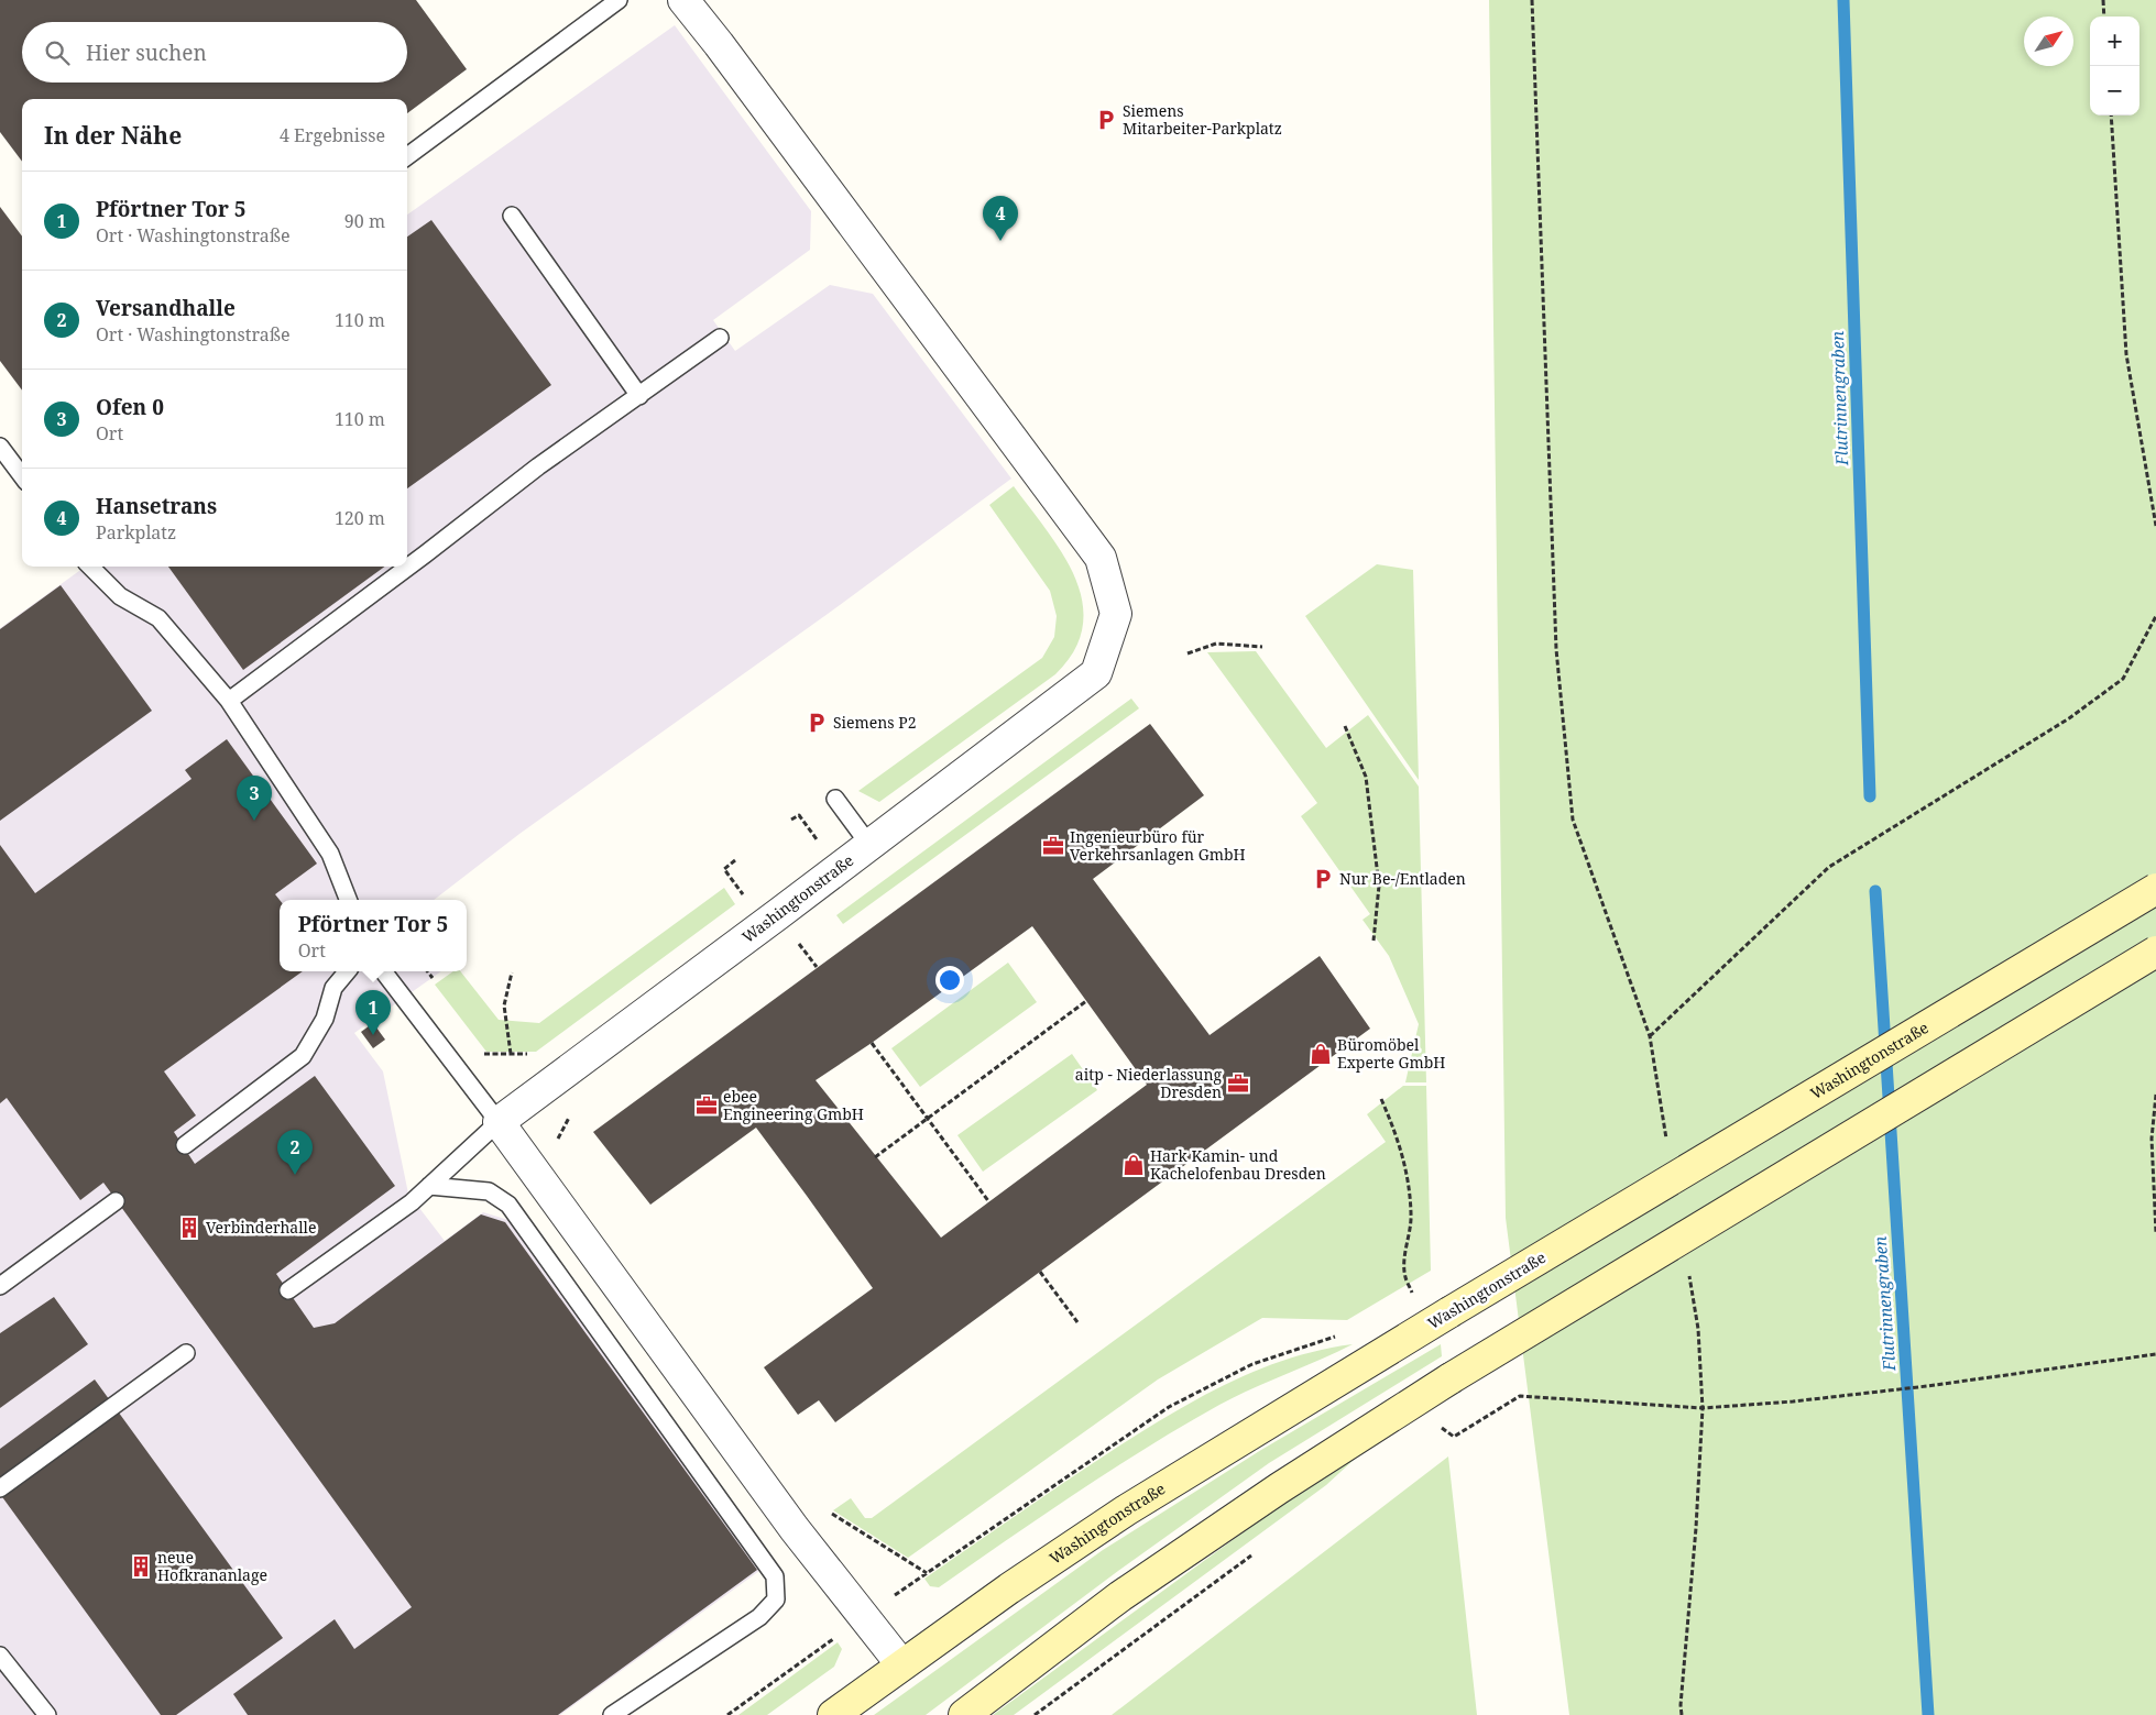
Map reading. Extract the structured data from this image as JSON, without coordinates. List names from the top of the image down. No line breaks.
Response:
{"streets":{"main road":["Washingtonstraße"]},"water":["Flutrinnengraben"],"places":{"parking":["Siemens Mitarbeiter-Parkplatz","Siemens P2","Nur Be-/Entladen"],"office":["Ingenieurbüro für Verkehrsanlagen GmbH","aitp - Niederlassung Dresden","ebee Engineering GmbH"],"shop":["Büromöbel Experte GmbH","Hark Kamin- und Kachelofenbau Dresden"],"building":["Verbinderhalle","neue Hofkrananlage"]},"north":"top right","page":{"map_buttons":["+","−"],"search":"Hier suchen","heading":["In der Nähe","4 Ergebnisse"],"list":[{"mark":"1","name":"Pförtner Tor 5","note":"Ort · Washingtonstraße","value":"90 m"},{"mark":"2","name":"Versandhalle","note":"Ort · Washingtonstraße","value":"110 m"},{"mark":"3","name":"Ofen 0","note":"Ort","value":"110 m"},{"mark":"4","name":"Hansetrans","note":"Parkplatz","value":"120 m"}],"pins":["4","3","1","2"],"popup":["Pförtner Tor 5","Ort"]}}
